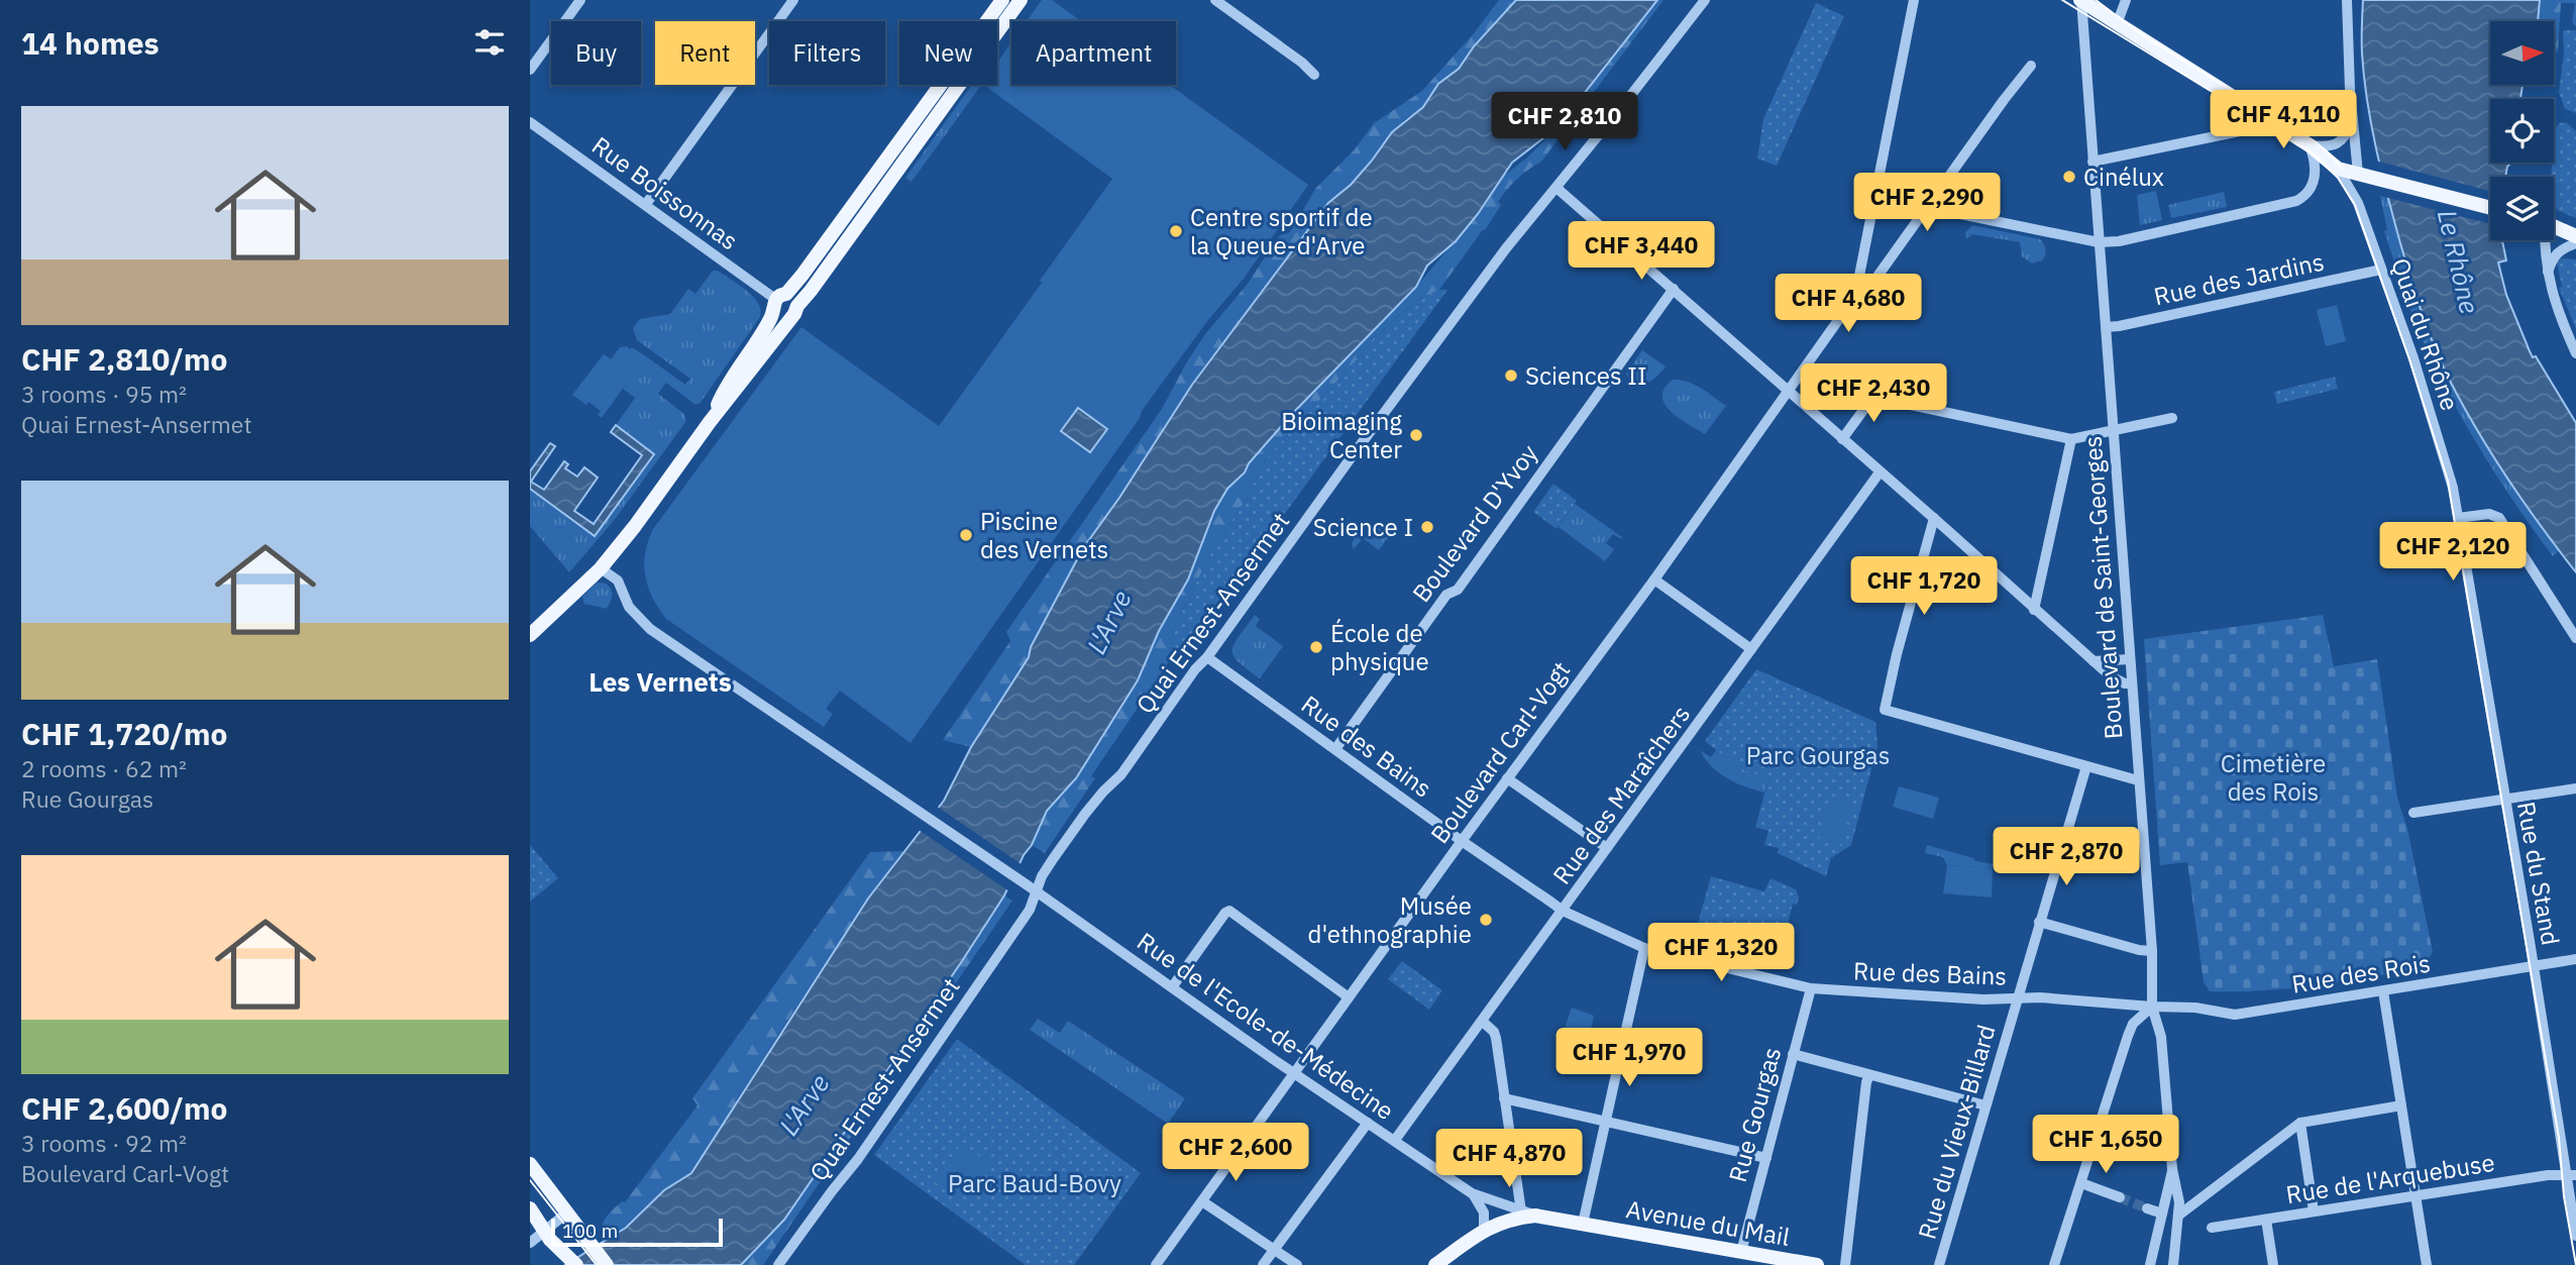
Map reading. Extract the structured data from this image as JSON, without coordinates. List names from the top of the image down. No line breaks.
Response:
{"streets":{"main road":["Avenue du Mail"],"street":["Rue Boissonnas","Rue des Jardins","Quai du Rhône","Boulevard D'Yvoy","Boulevard de Saint-Georges","Quai Ernest-Ansermet","Rue des Bains","Boulevard Carl-Vogt","Rue des Maraîchers","Rue du Stand","Rue des Rois","Rue de l'Ecole-de-Médecine","Rue Gourgas","Rue du Vieux-Billard","Rue de l'Arquebuse"]},"crossings":[["Rue des Jardins","Quai du Rhône"],["Rue des Jardins","Boulevard de Saint-Georges"],["Quai du Rhône","Rue du Stand"],["Boulevard D'Yvoy","Rue des Bains"],["Boulevard de Saint-Georges","Rue des Bains"],["Boulevard de Saint-Georges","Rue des Rois"],["Quai Ernest-Ansermet","Rue des Bains"],["Quai Ernest-Ansermet","Rue de l'Ecole-de-Médecine"],["Rue des Bains","Boulevard Carl-Vogt"],["Rue des Bains","Rue des Maraîchers"],["Rue des Bains","Rue des Rois"],["Rue des Bains","Rue Gourgas"],["Rue des Bains","Rue du Vieux-Billard"],["Boulevard Carl-Vogt","Rue de l'Ecole-de-Médecine"],["Rue des Maraîchers","Rue de l'Ecole-de-Médecine"],["Rue du Stand","Rue des Rois"],["Rue du Stand","Rue de l'Arquebuse"],["Rue de l'Ecole-de-Médecine","Avenue du Mail"],["Rue Gourgas","Avenue du Mail"]],"districts":["Les Vernets"],"water":["Le Rhône","L'Arve"],"parks":["Parc Gourgas","Cimetière des Rois","Parc Baud-Bovy"],"places":["Cinélux","Centre sportif de la Queue-d'Arve","Sciences II","Bioimaging Center","Science I","Piscine des Vernets","École de physique","Musée d'ethnographie"],"scale_bar":"100 m","north":"right","page":{"heading":"14 homes","chip":["Buy","Rent","Filters","New","Apartment"],"list":[{"name":"CHF 2,810/mo","note":"3 rooms · 95 m² · Quai Ernest-Ansermet"},{"name":"CHF 1,720/mo","note":"2 rooms · 62 m² · Rue Gourgas"},{"name":"CHF 2,600/mo","note":"3 rooms · 92 m² · Boulevard Carl-Vogt"}],"price":["CHF 4,110","CHF 2,810","CHF 2,290","CHF 3,440","CHF 4,680","CHF 2,430","CHF 2,120","CHF 1,720","CHF 2,870","CHF 1,320","CHF 1,970","CHF 1,650","CHF 2,600","CHF 4,870"],"scale":"100 m"}}
